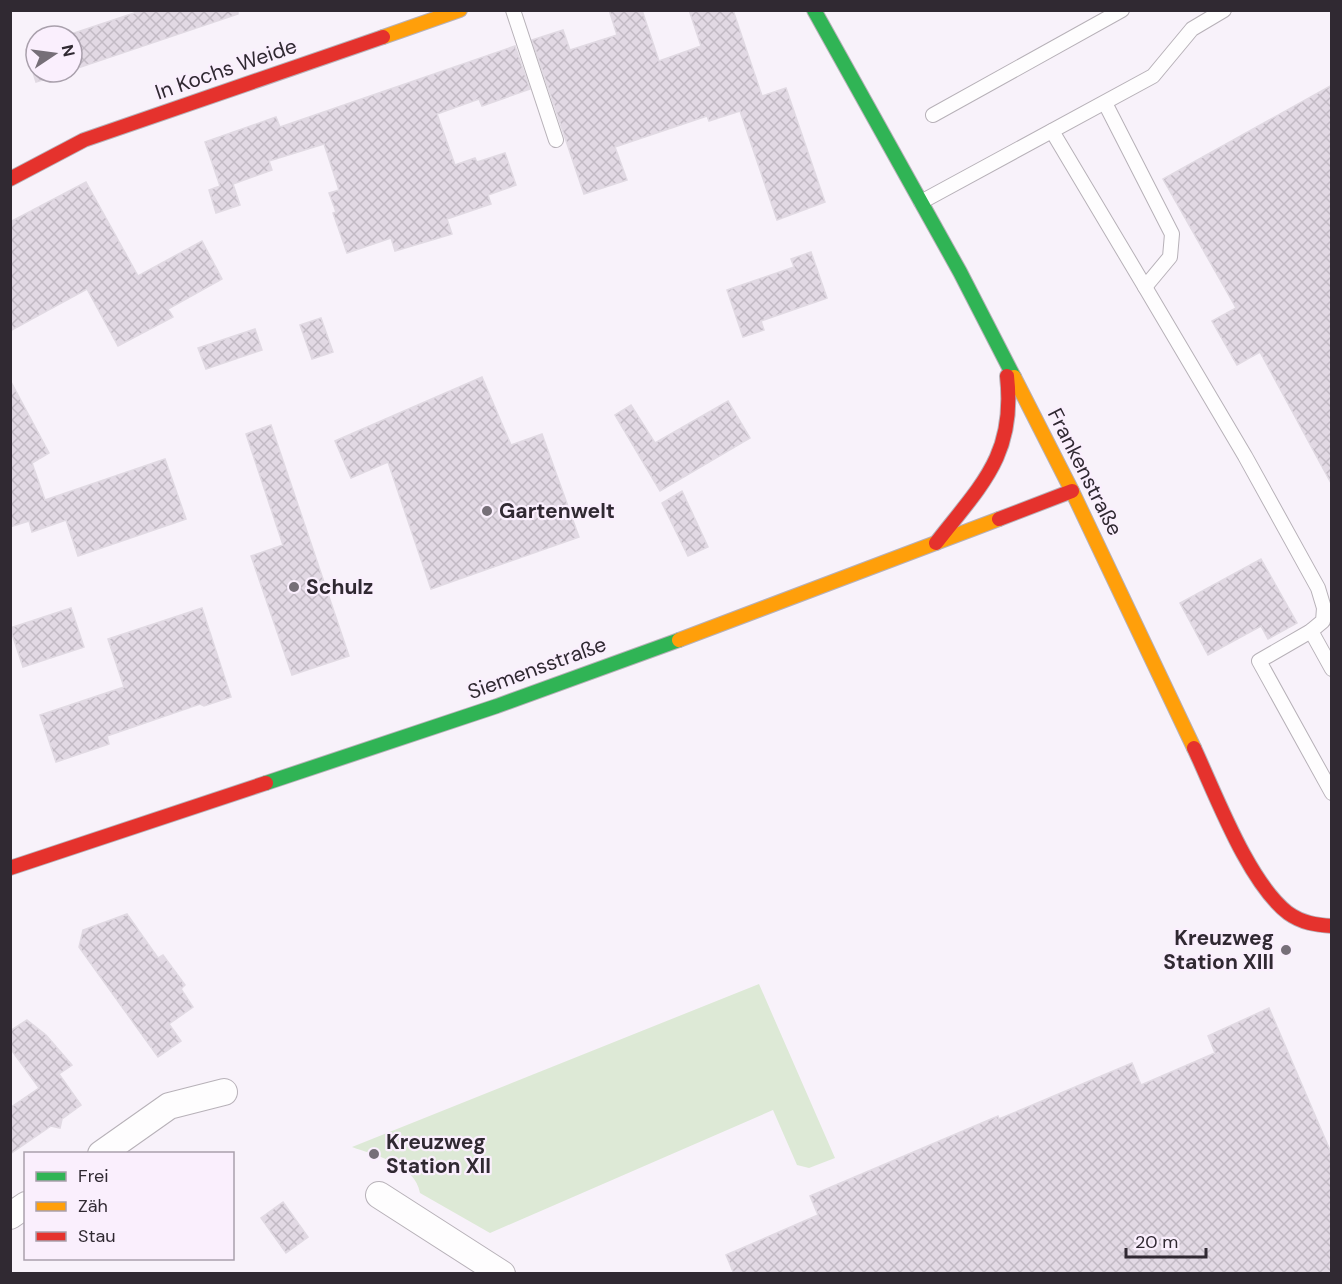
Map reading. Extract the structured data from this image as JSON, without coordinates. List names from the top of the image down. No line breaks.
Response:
{"streets":{"street":["In Kochs Weide","Frankenstraße","Siemensstraße"]},"crossings":[["Frankenstraße","Siemensstraße"]],"places":["Gartenwelt","Schulz","Kreuzweg Station XIII","Kreuzweg Station XII"],"legend":["Frei","Zäh","Stau"],"scale_bar":"20 m","north":"right"}
